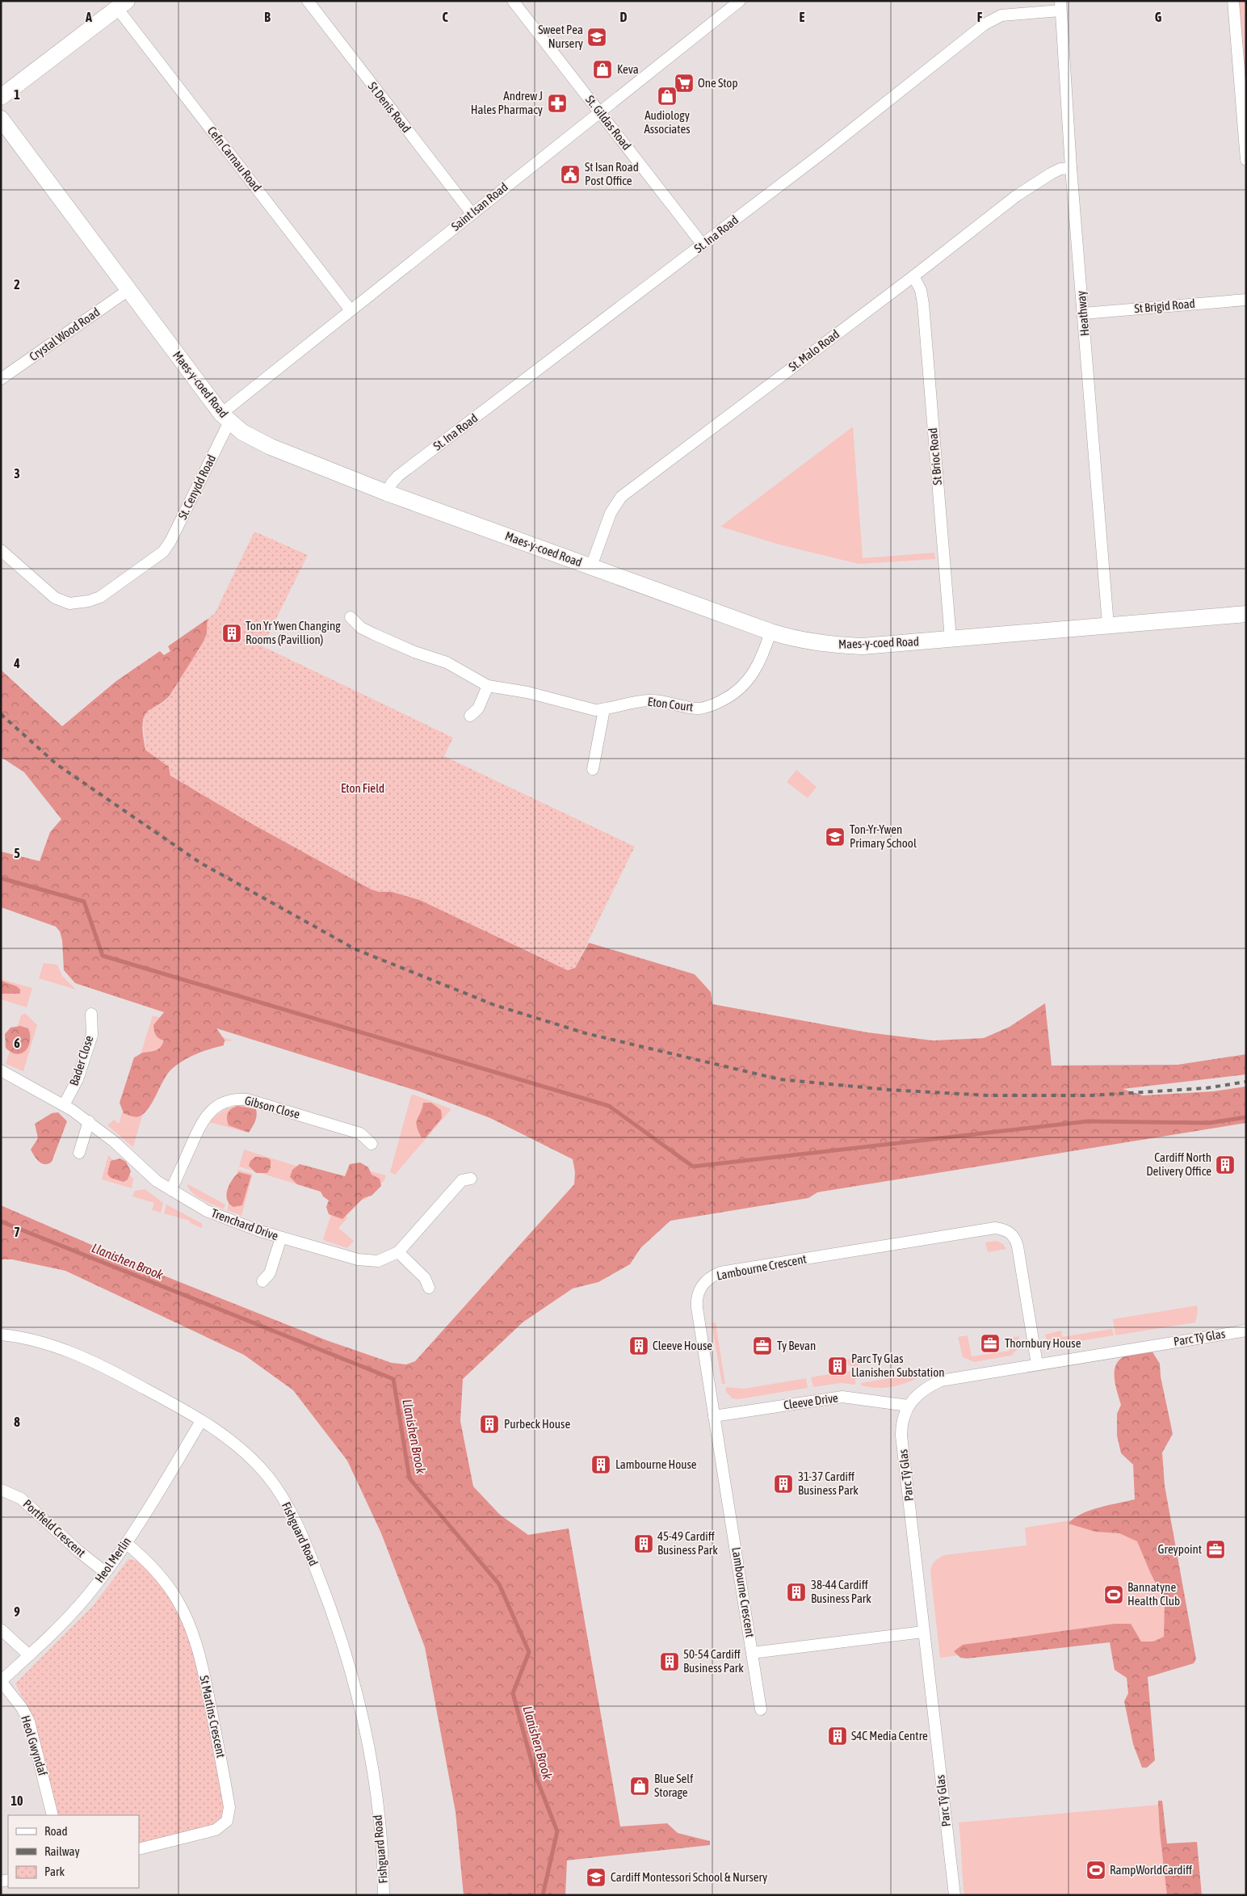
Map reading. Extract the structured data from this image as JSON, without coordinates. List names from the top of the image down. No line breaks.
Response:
{"streets":{"street":["St Denis Road","St. Gildas Road","Cefn Carnau Road","Saint Isan Road","St. Ina Road","St Brigid Road","Heathway","Crystal Wood Road","St. Malo Road","Maes-y-coed Road","St Brioc Road","St. Cenydd Road","Eton Court","Bader Close","Gibson Close","Trenchard Drive","Lambourne Crescent","Parc Tŷ Glas","Cleeve Drive","Portfield Crescent","Fishguard Road","Heol Merlin","St Martins Crescent","Heol Gwyndaf"]},"crossings":[["St Denis Road","Saint Isan Road"],["St. Gildas Road","Saint Isan Road"],["St. Gildas Road","St. Ina Road"],["Cefn Carnau Road","Saint Isan Road"],["Saint Isan Road","Maes-y-coed Road"],["Saint Isan Road","St. Cenydd Road"],["St. Ina Road","Heathway"],["St. Ina Road","Maes-y-coed Road"],["St Brigid Road","Heathway"],["Heathway","St. Malo Road"],["Heathway","Maes-y-coed Road"],["Crystal Wood Road","Maes-y-coed Road"],["St. Malo Road","Maes-y-coed Road"],["St. Malo Road","St Brioc Road"],["Maes-y-coed Road","St Brioc Road"],["Maes-y-coed Road","St. Cenydd Road"],["Maes-y-coed Road","Eton Court"],["Bader Close","Trenchard Drive"],["Gibson Close","Trenchard Drive"],["Lambourne Crescent","Parc Tŷ Glas"],["Lambourne Crescent","Cleeve Drive"],["Parc Tŷ Glas","Cleeve Drive"],["Portfield Crescent","Heol Merlin"],["Fishguard Road","Heol Merlin"],["Heol Merlin","St Martins Crescent"],["Heol Merlin","Heol Gwyndaf"]],"water":["Llanishen Brook"],"parks":["Eton Field"],"places":{"school or university":["Sweet Pea Nursery","Ton-Yr-Ywen Primary School","Cardiff Montessori School & Nursery"],"shop":["Keva","Audiology Associates","Blue Self Storage"],"supermarket":["One Stop"],"pharmacy":["Andrew J Hales Pharmacy"],"public building":["St Isan Road Post Office"],"building":["Ton Yr Ywen Changing Rooms (Pavillion)","Cardiff North Delivery Office","Cleeve House","Parc Ty Glas Llanishen Substation","Purbeck House","Lambourne House","31-37 Cardiff Business Park","45-49 Cardiff Business Park","38-44 Cardiff Business Park","50-54 Cardiff Business Park","S4C Media Centre"],"office":["Thornbury House","Ty Bevan","Greypoint"],"sports":["Bannatyne Health Club","RampWorldCardiff"]},"legend":["Road","Railway","Park"],"grid":{"columns":["A","B","C","D","E","F","G"],"rows":["1","2","3","4","5","6","7","8","9","10"]}}
